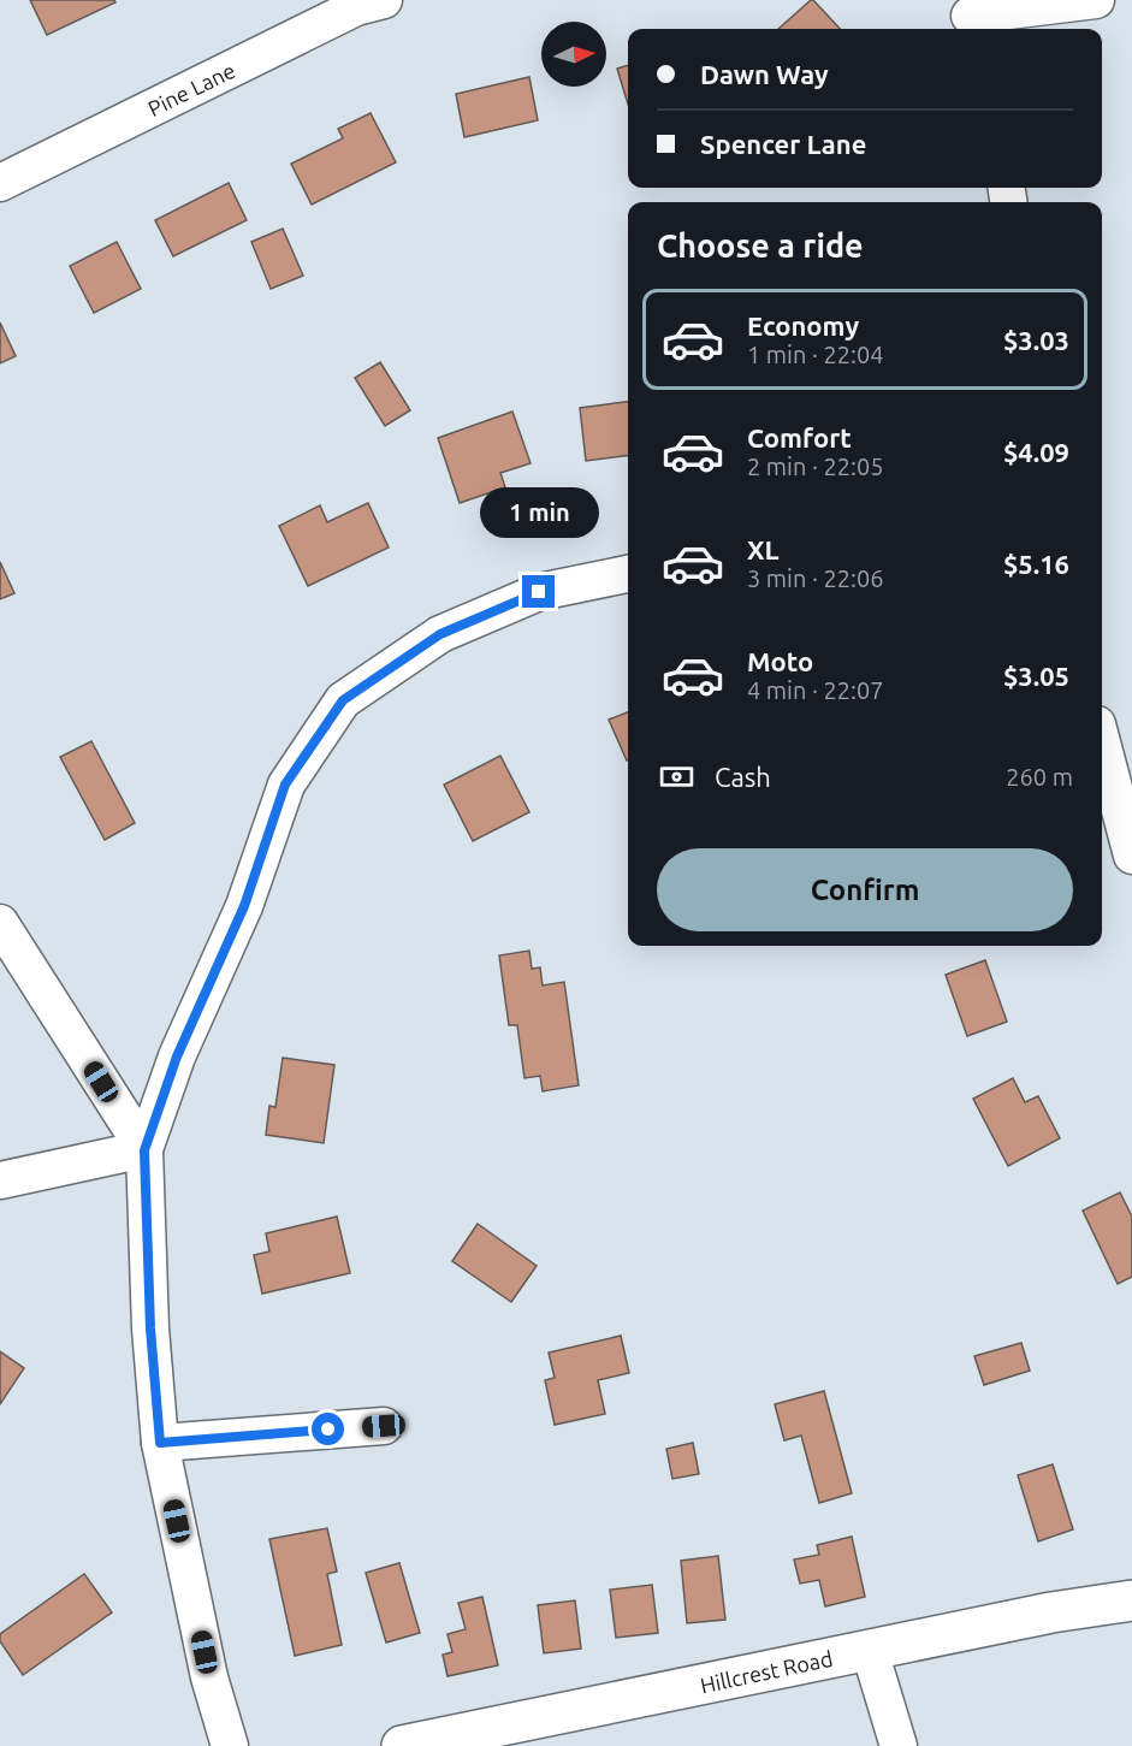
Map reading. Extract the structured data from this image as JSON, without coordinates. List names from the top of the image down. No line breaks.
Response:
{"streets":{"main road":["Hillcrest Road"],"street":["Pine Lane"]},"north":"right","page":{"banner":["Dawn Way","Spencer Lane"],"heading":"Choose a ride","list":[{"name":"Economy","note":"1 min · 22:04","value":"$3.03"},{"name":"Comfort","note":"2 min · 22:05","value":"$4.09"},{"name":"XL","note":"3 min · 22:06","value":"$5.16"},{"name":"Moto","note":"4 min · 22:07","value":"$3.05"}],"bubble":"1 min","pay":["Cash","260 m"],"buttons":"Confirm"}}
